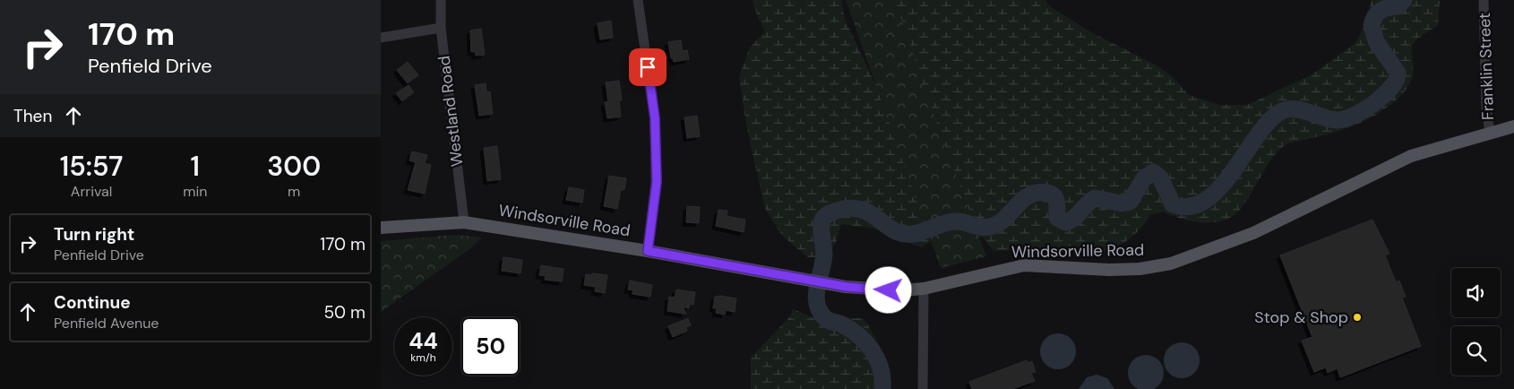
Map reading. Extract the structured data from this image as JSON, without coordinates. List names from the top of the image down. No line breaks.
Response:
{"streets":{"main road":["Windsorville Road"],"street":["Franklin Street","Westland Road"]},"crossings":[["Franklin Street","Windsorville Road"],["Westland Road","Windsorville Road"]],"places":["Stop & Shop"],"page":{"turn":["170 m","Penfield Drive"],"then":"Then","eta":["15:57","Arrival","1","min","300","m"],"list":[{"name":"Turn right","note":"Penfield Drive","value":"170 m"},{"name":"Continue","note":"Penfield Avenue","value":"50 m"}],"speed":"44 km/h","limit":"50"}}
